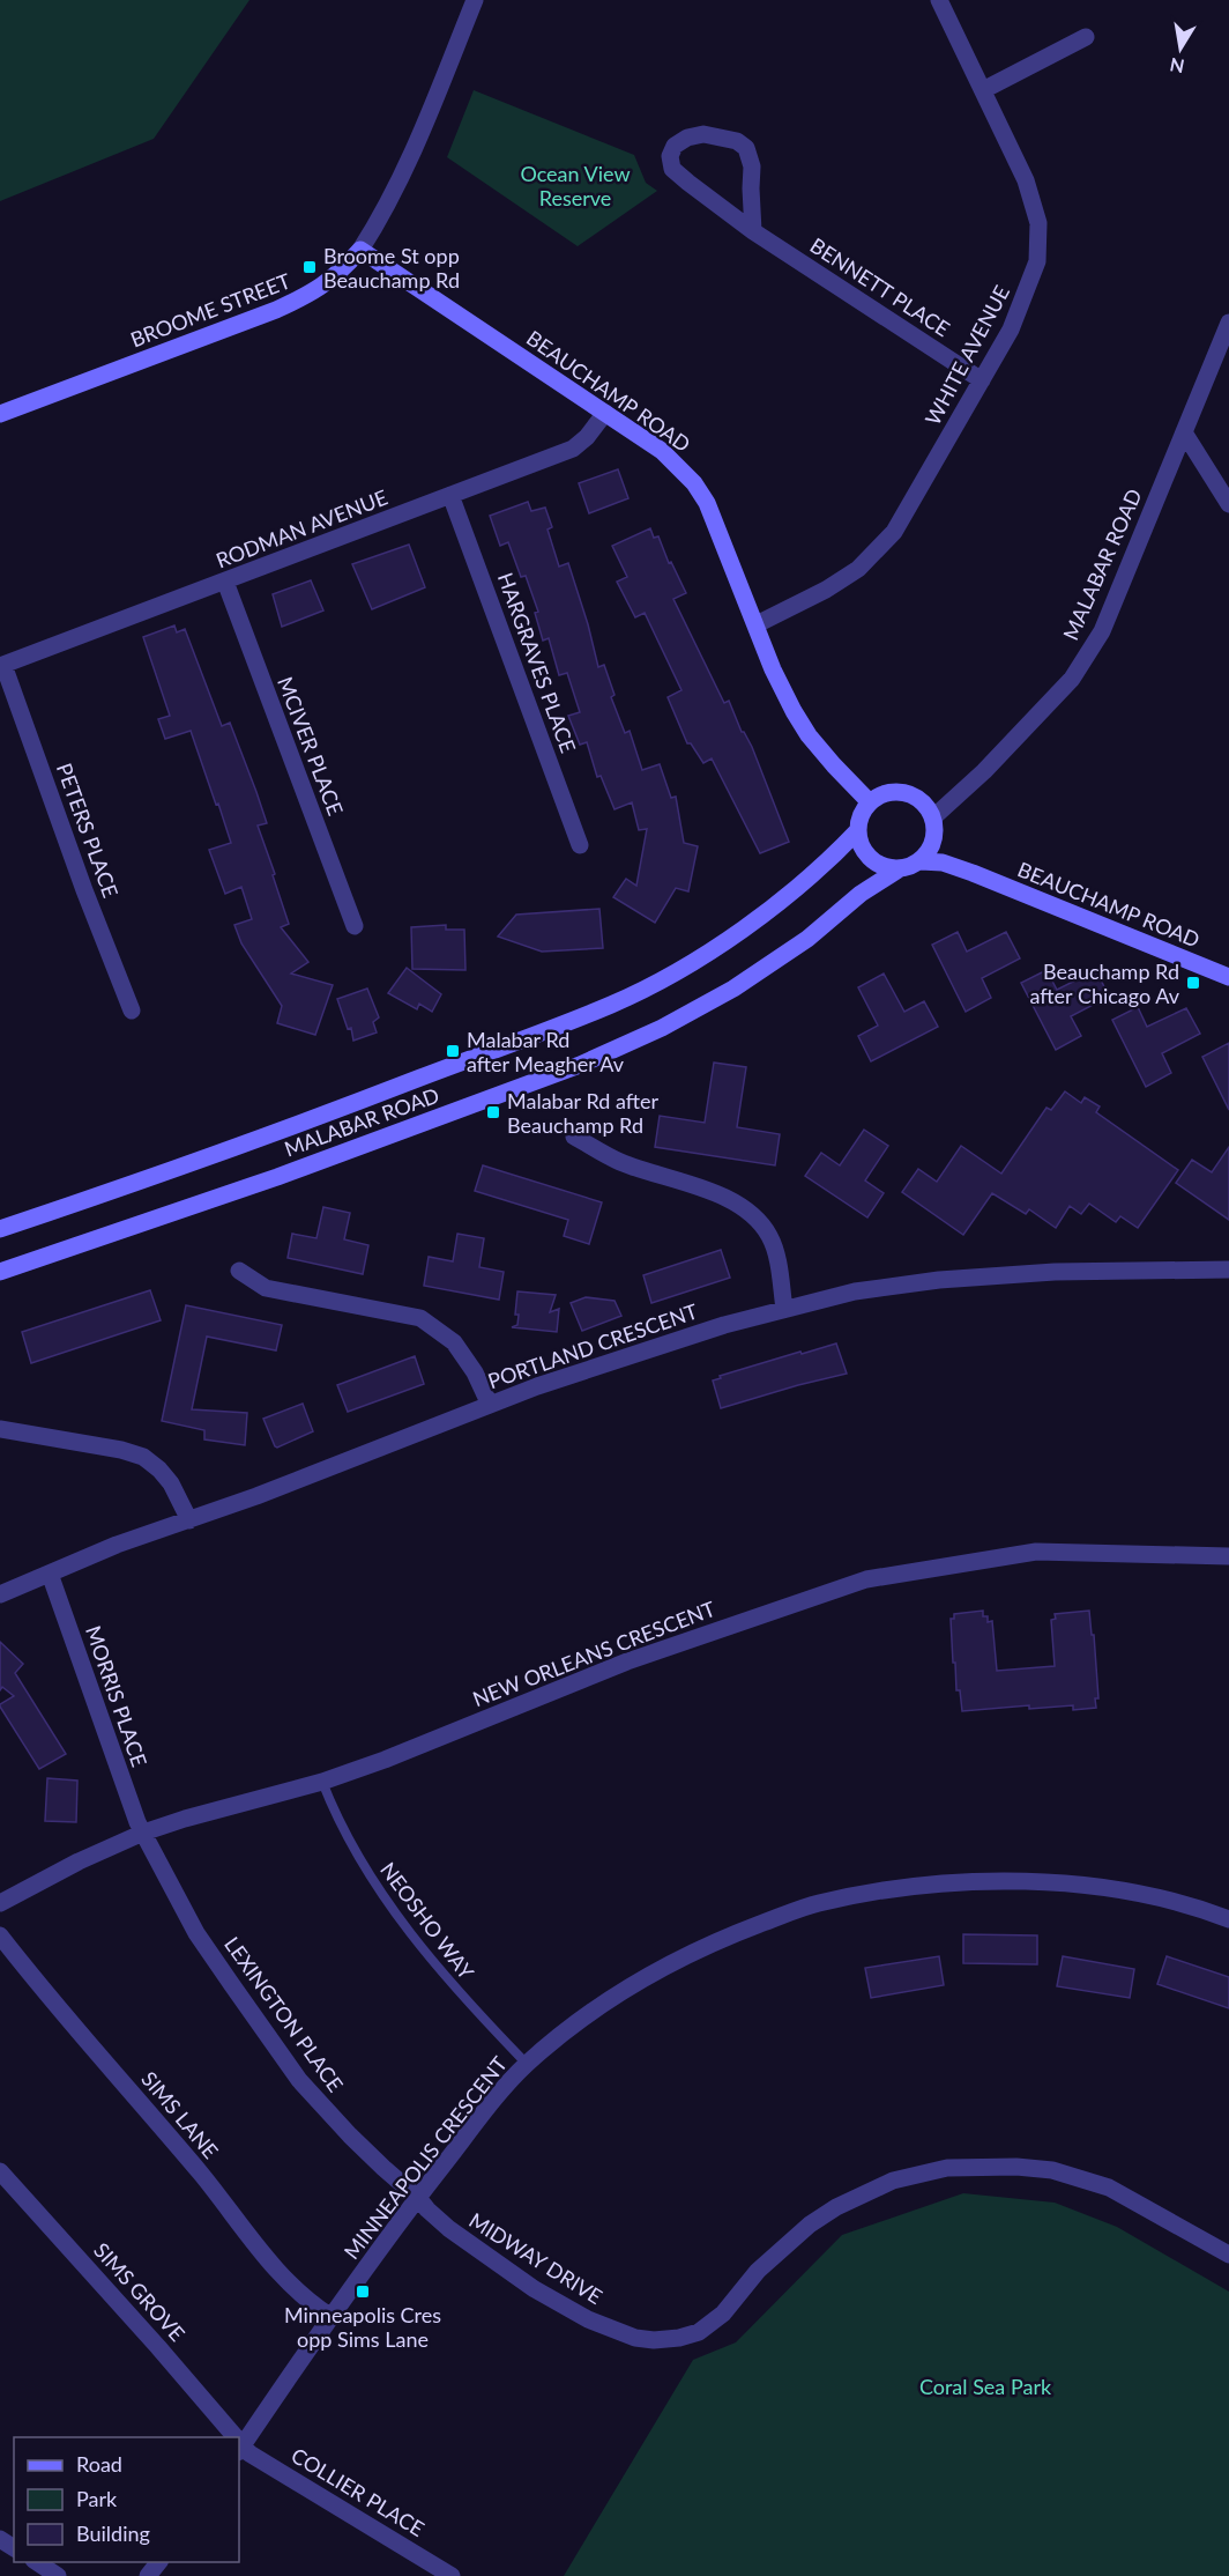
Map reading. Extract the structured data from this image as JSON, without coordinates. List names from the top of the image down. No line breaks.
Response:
{"streets":{"main road":["BROOME STREET","BEAUCHAMP ROAD","MALABAR ROAD"],"street":["BENNETT PLACE","WHITE AVENUE","RODMAN AVENUE","HARGRAVES PLACE","MCIVER PLACE","PETERS PLACE","PORTLAND CRESCENT","NEW ORLEANS CRESCENT","MORRIS PLACE","LEXINGTON PLACE","SIMS LANE","MINNEAPOLIS CRESCENT","MIDWAY DRIVE","SIMS GROVE","COLLIER PLACE"],"lane":["NEOSHO WAY"]},"crossings":[["BENNETT PLACE","WHITE AVENUE"],["BROOME STREET","BEAUCHAMP ROAD"],["WHITE AVENUE","BEAUCHAMP ROAD"],["BEAUCHAMP ROAD","RODMAN AVENUE"],["BEAUCHAMP ROAD","MALABAR ROAD"],["RODMAN AVENUE","HARGRAVES PLACE"],["RODMAN AVENUE","MCIVER PLACE"],["RODMAN AVENUE","PETERS PLACE"],["PORTLAND CRESCENT","MORRIS PLACE"],["NEW ORLEANS CRESCENT","MORRIS PLACE"],["NEW ORLEANS CRESCENT","NEOSHO WAY"],["NEW ORLEANS CRESCENT","LEXINGTON PLACE"],["MORRIS PLACE","LEXINGTON PLACE"],["NEOSHO WAY","MINNEAPOLIS CRESCENT"],["LEXINGTON PLACE","MINNEAPOLIS CRESCENT"],["LEXINGTON PLACE","MIDWAY DRIVE"],["SIMS LANE","MINNEAPOLIS CRESCENT"],["MINNEAPOLIS CRESCENT","MIDWAY DRIVE"],["MINNEAPOLIS CRESCENT","COLLIER PLACE"]],"parks":["Ocean View Reserve","Coral Sea Park"],"places":{"transit":["Broome St opp Beauchamp Rd","Beauchamp Rd after Chicago Av","Malabar Rd after Meagher Av","Malabar Rd after Beauchamp Rd","Minneapolis Cres opp Sims Lane"]},"legend":["Road","Park","Building"],"north":"bottom"}
